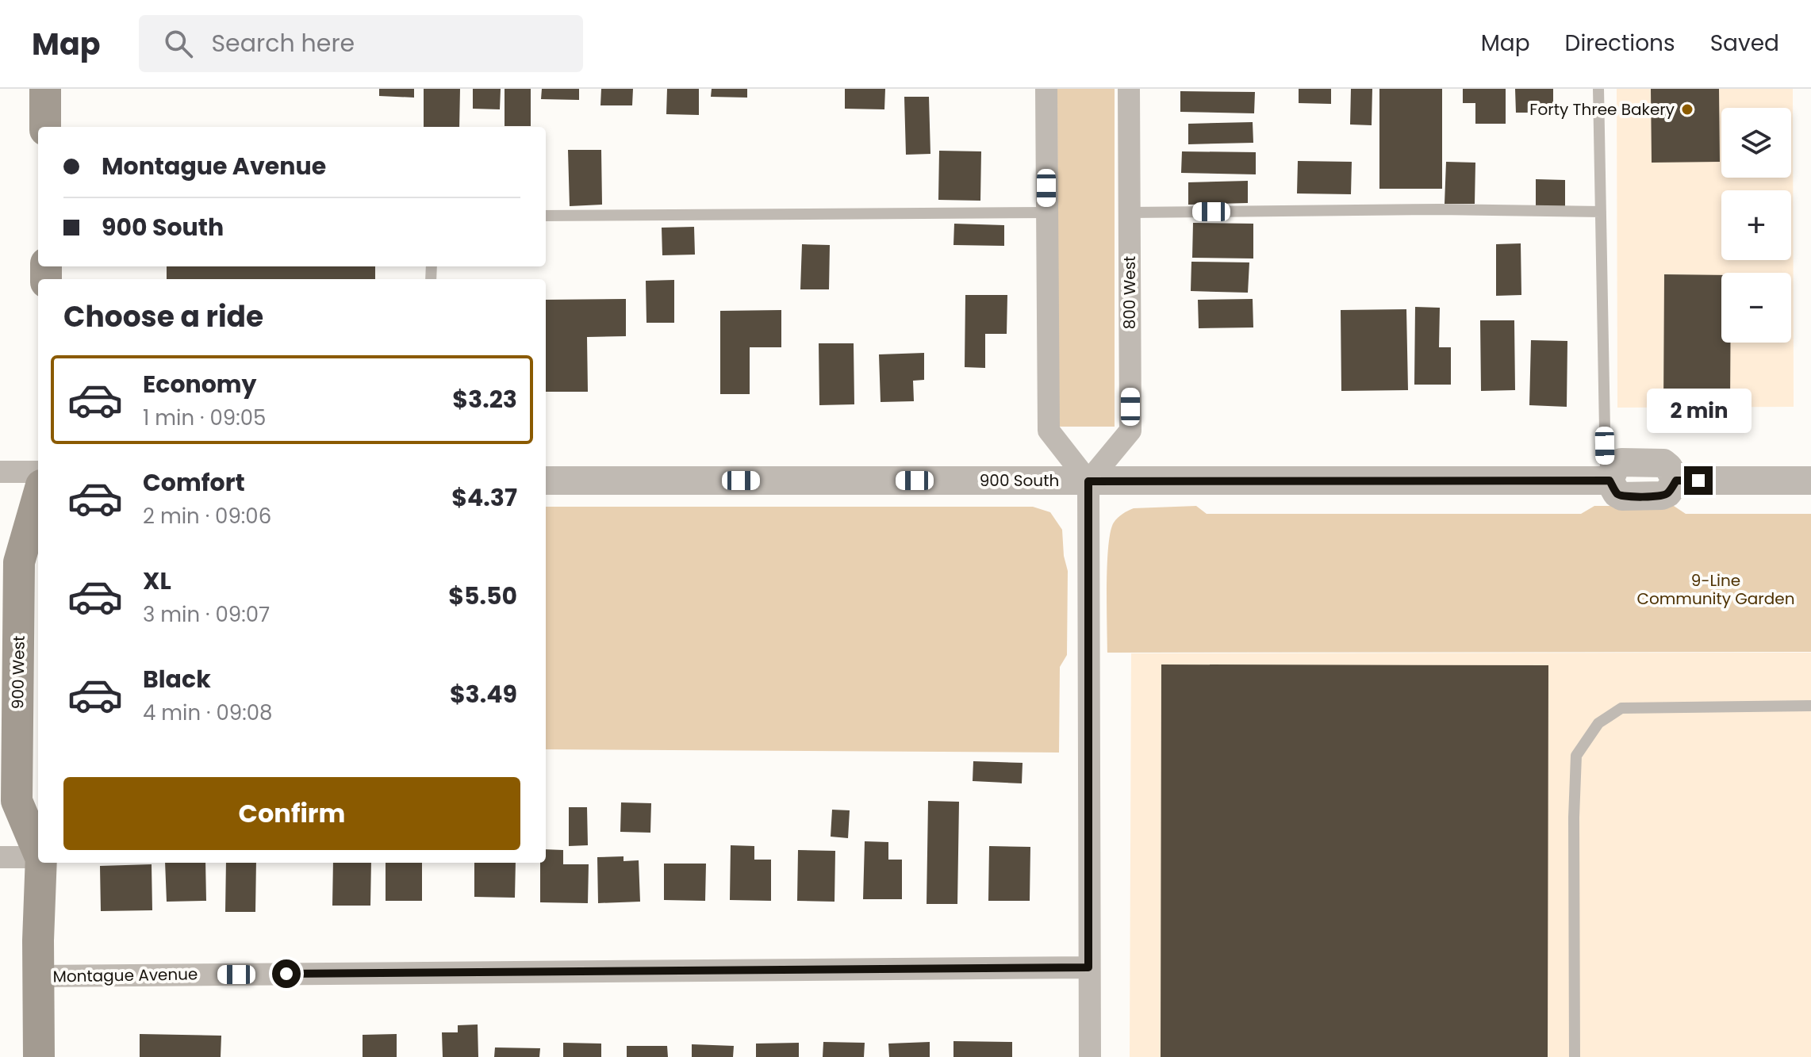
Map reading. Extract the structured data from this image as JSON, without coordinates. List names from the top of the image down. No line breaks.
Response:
{"streets":{"main road":["900 West"],"street":["800 West","900 South","Montague Avenue"]},"crossings":[["800 West","900 South"],["900 West","Montague Avenue"]],"parks":["9-Line Community Garden"],"places":["Forty Three Bakery"],"page":{"header":"Map","search":"Search here","nav":["Map","Directions","Saved"],"map_buttons":["+","−"],"banner":["Montague Avenue","900 South"],"heading":"Choose a ride","list":[{"name":"Economy","note":"1 min · 09:05","value":"$3.23"},{"name":"Comfort","note":"2 min · 09:06","value":"$4.37"},{"name":"XL","note":"3 min · 09:07","value":"$5.50"},{"name":"Black","note":"4 min · 09:08","value":"$3.49"}],"bubble":"2 min","buttons":"Confirm"}}
